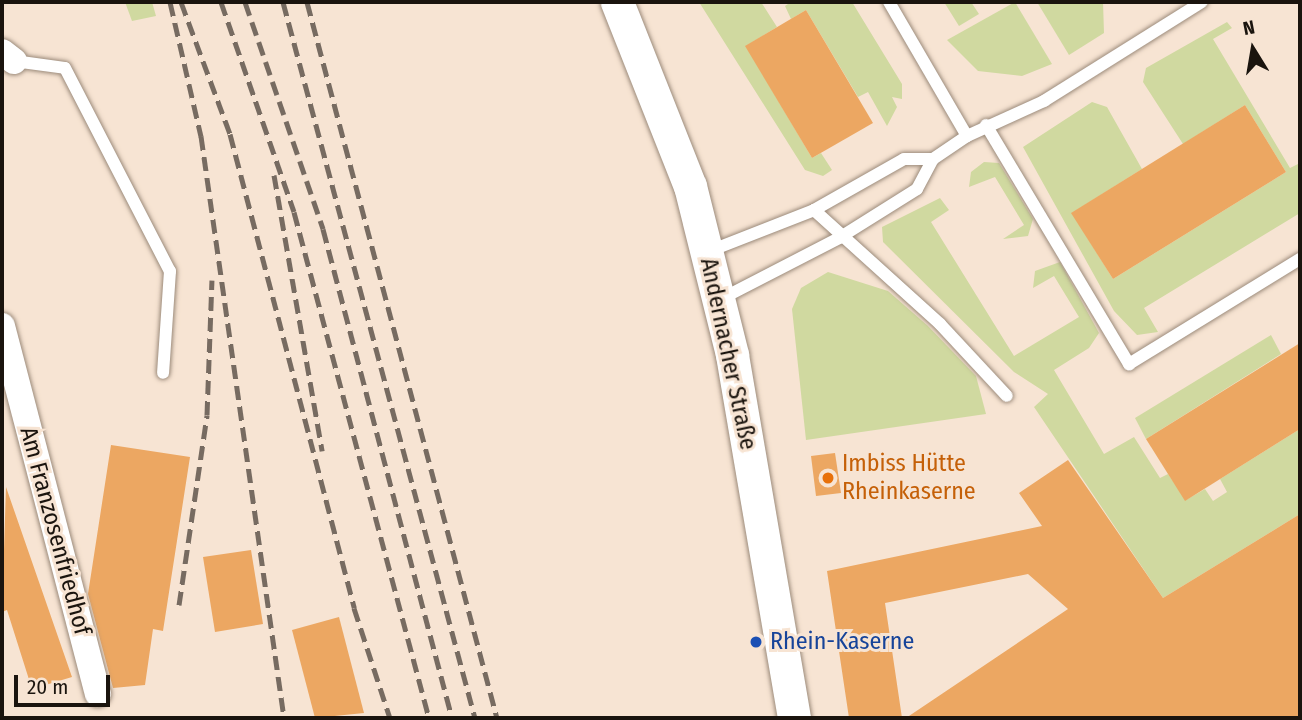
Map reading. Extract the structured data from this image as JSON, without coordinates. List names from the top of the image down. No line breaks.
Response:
{"streets":{"street":["Andernacher Straße","Am Franzosenfriedhof"]},"places":["Imbiss Hütte Rheinkaserne","Rhein-Kaserne"],"scale_bar":"20 m","north":"top"}
